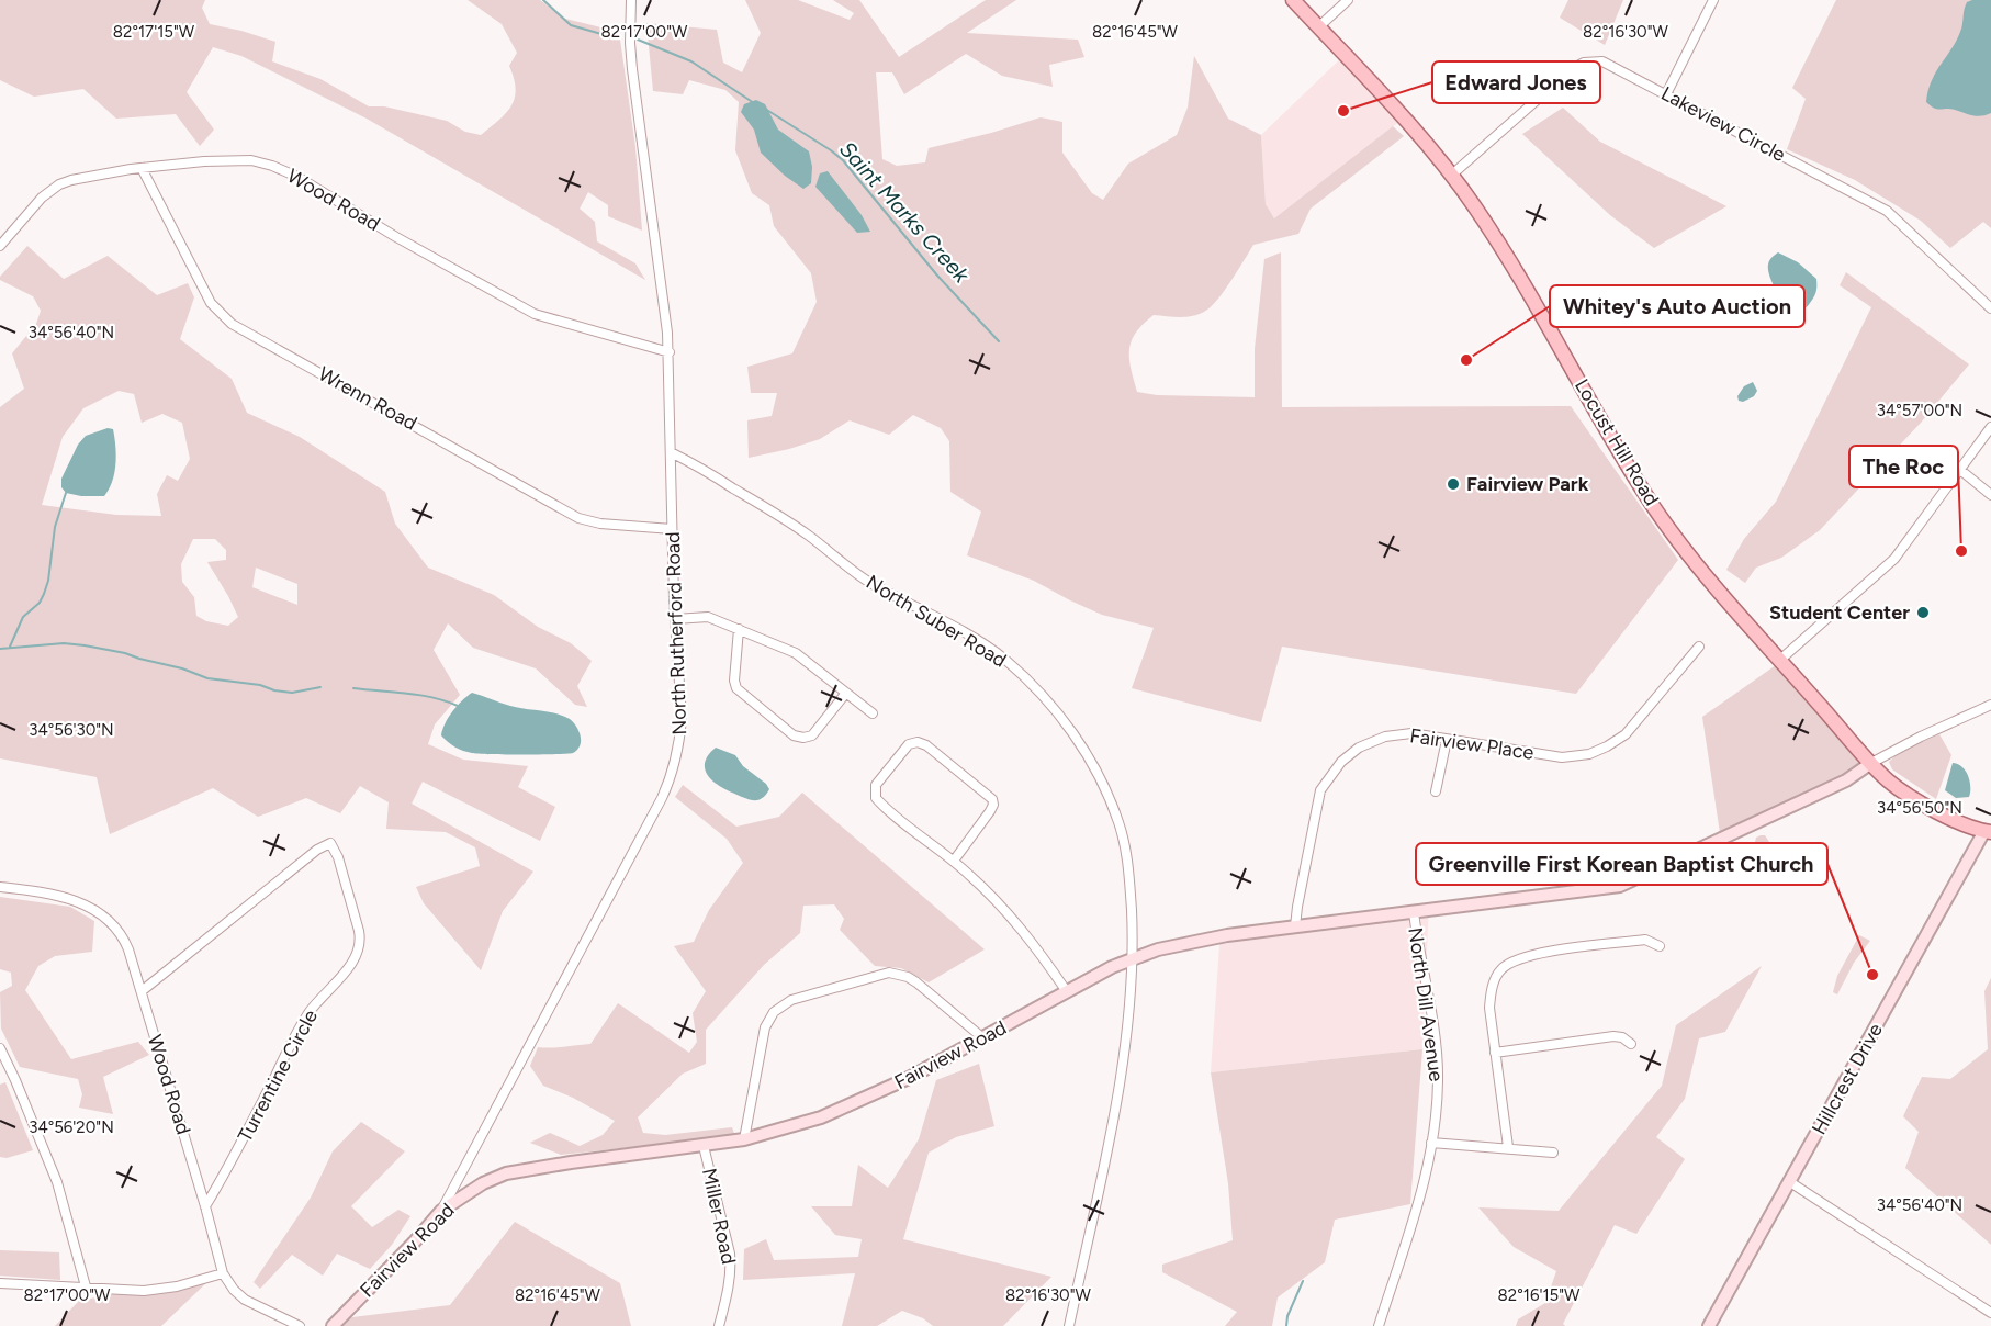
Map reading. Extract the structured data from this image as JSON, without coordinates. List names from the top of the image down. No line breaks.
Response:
{"streets":{"main road":["Locust Hill Road"],"street":["Lakeview Circle","Wood Road","Wrenn Road","North Suber Road","North Rutherford Road","Fairview Place","North Dill Avenue","Fairview Road","Turrentine Circle","Hillcrest Drive","Miller Road"]},"crossings":[["Lakeview Circle","Locust Hill Road"],["Wood Road","Wrenn Road"],["Wood Road","North Rutherford Road"],["Wood Road","Turrentine Circle"],["Wrenn Road","North Rutherford Road"],["Locust Hill Road","Fairview Road"],["Locust Hill Road","Hillcrest Drive"],["North Suber Road","North Rutherford Road"],["North Suber Road","Fairview Road"],["North Rutherford Road","Fairview Road"],["Fairview Place","Fairview Road"],["North Dill Avenue","Fairview Road"],["Fairview Road","Miller Road"]],"water":["Saint Marks Creek"],"places":["Edward Jones","Whitey's Auto Auction","Fairview Park","The Roc","Student Center","Greenville First Korean Baptist Church"],"coordinates":["82°17'15\"W","82°16'45\"W","82°16'30\"W","82°17'00\"W","34°56'40\"N","34°57'00\"N","34°56'30\"N","34°56'50\"N","34°56'20\"N","82°16'15\"W"]}
